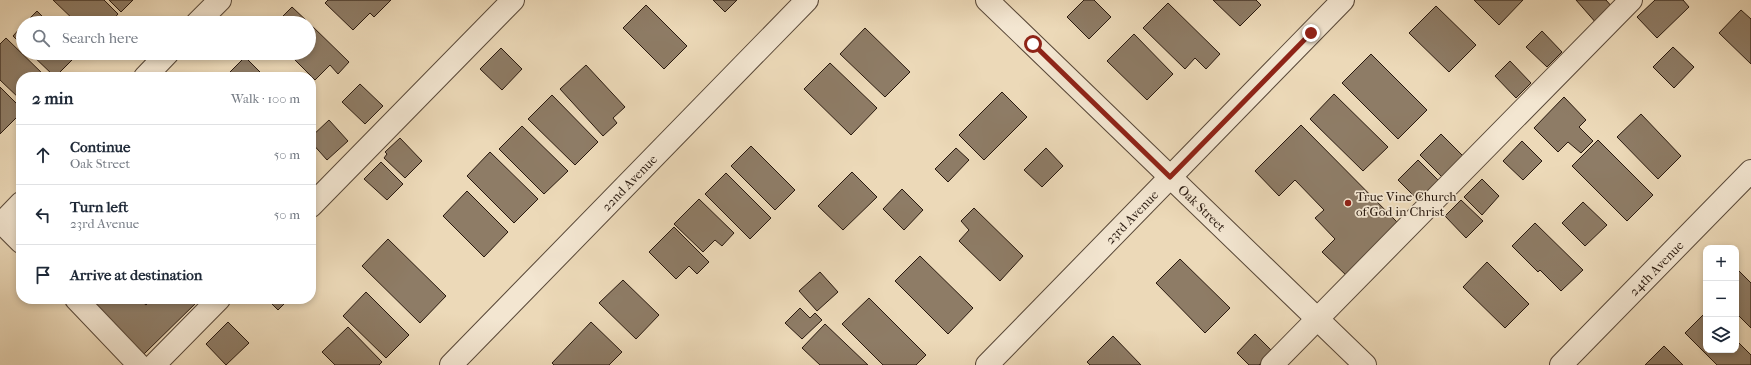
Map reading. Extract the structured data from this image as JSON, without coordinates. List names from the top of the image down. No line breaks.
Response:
{"streets":{"street":["22nd Avenue","Oak Street","23rd Avenue","24th Avenue"]},"crossings":[["Oak Street","23rd Avenue"]],"places":["True Vine Church of God in Christ"],"page":{"search":"Search here","heading":["2 min","Walk · 100 m"],"list":[["Continue","Oak Street","50 m"],["Turn left","23rd Avenue","50 m"],"Arrive at destination"],"map_buttons":["+","−"]}}
